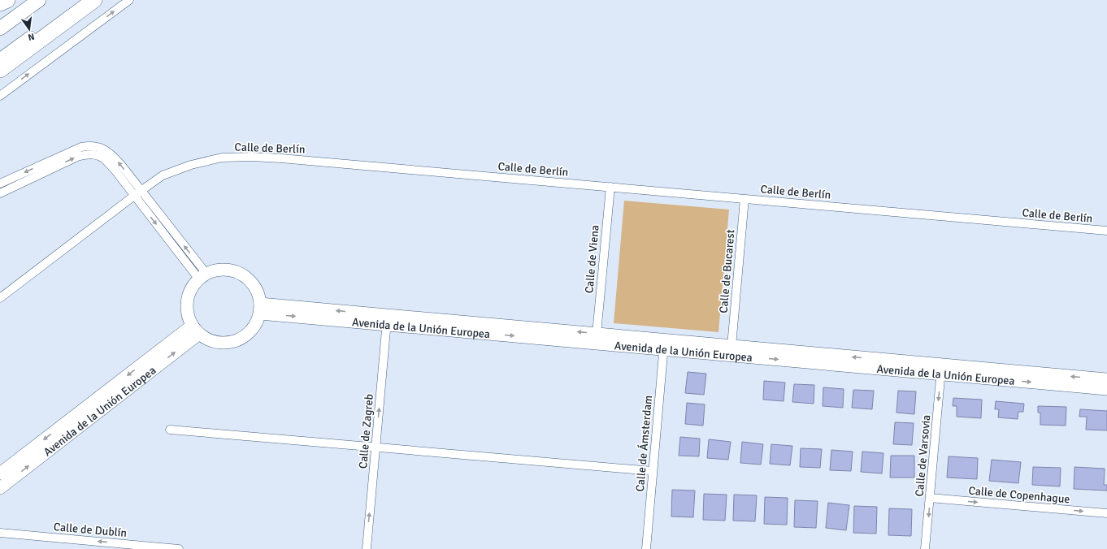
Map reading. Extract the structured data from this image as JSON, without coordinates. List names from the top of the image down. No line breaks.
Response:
{"streets":{"street":["Calle de Berlín","Calle de Viena","Calle de Bucarest","Avenida de la Unión Europea","Calle de Zagreb","Calle de Ámsterdam","Calle de Varsovia","Calle de Copenhague","Calle de Dublín"]},"crossings":[["Calle de Berlín","Calle de Viena"],["Calle de Berlín","Calle de Bucarest"],["Calle de Viena","Avenida de la Unión Europea"],["Calle de Bucarest","Avenida de la Unión Europea"],["Avenida de la Unión Europea","Calle de Zagreb"],["Avenida de la Unión Europea","Calle de Ámsterdam"],["Avenida de la Unión Europea","Calle de Varsovia"],["Calle de Varsovia","Calle de Copenhague"]],"one_way":["Calle de Zagreb","Calle de Varsovia","Calle de Copenhague","Calle de Dublín"],"north":"bottom"}
